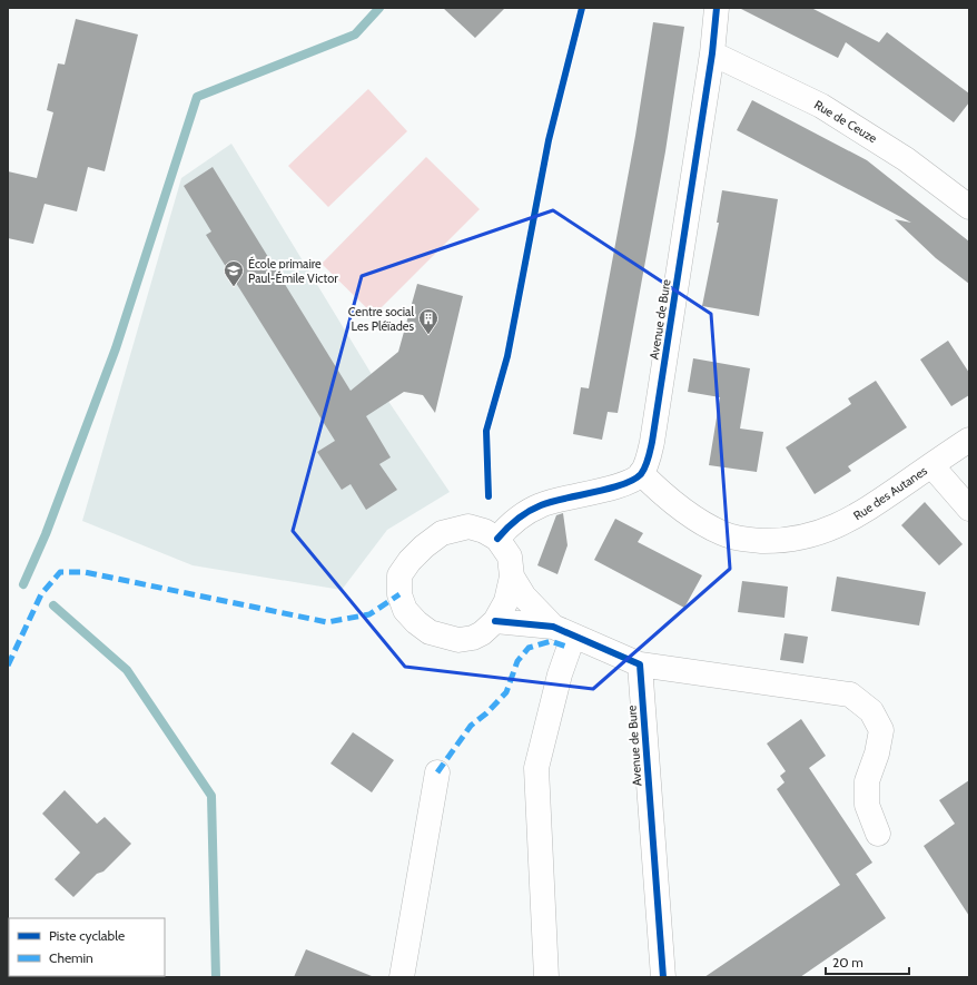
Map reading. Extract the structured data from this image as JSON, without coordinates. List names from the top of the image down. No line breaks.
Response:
{"streets":{"street":["Rue de Ceuze","Avenue de Bure","Rue des Autanes"]},"crossings":[["Rue de Ceuze","Avenue de Bure"],["Avenue de Bure","Rue des Autanes"]],"places":{"school or university":["École primaire Paul-Émile Victor"],"building":["Centre social Les Pléïades"]},"legend":["Piste cyclable","Chemin"],"scale_bar":"20 m"}
